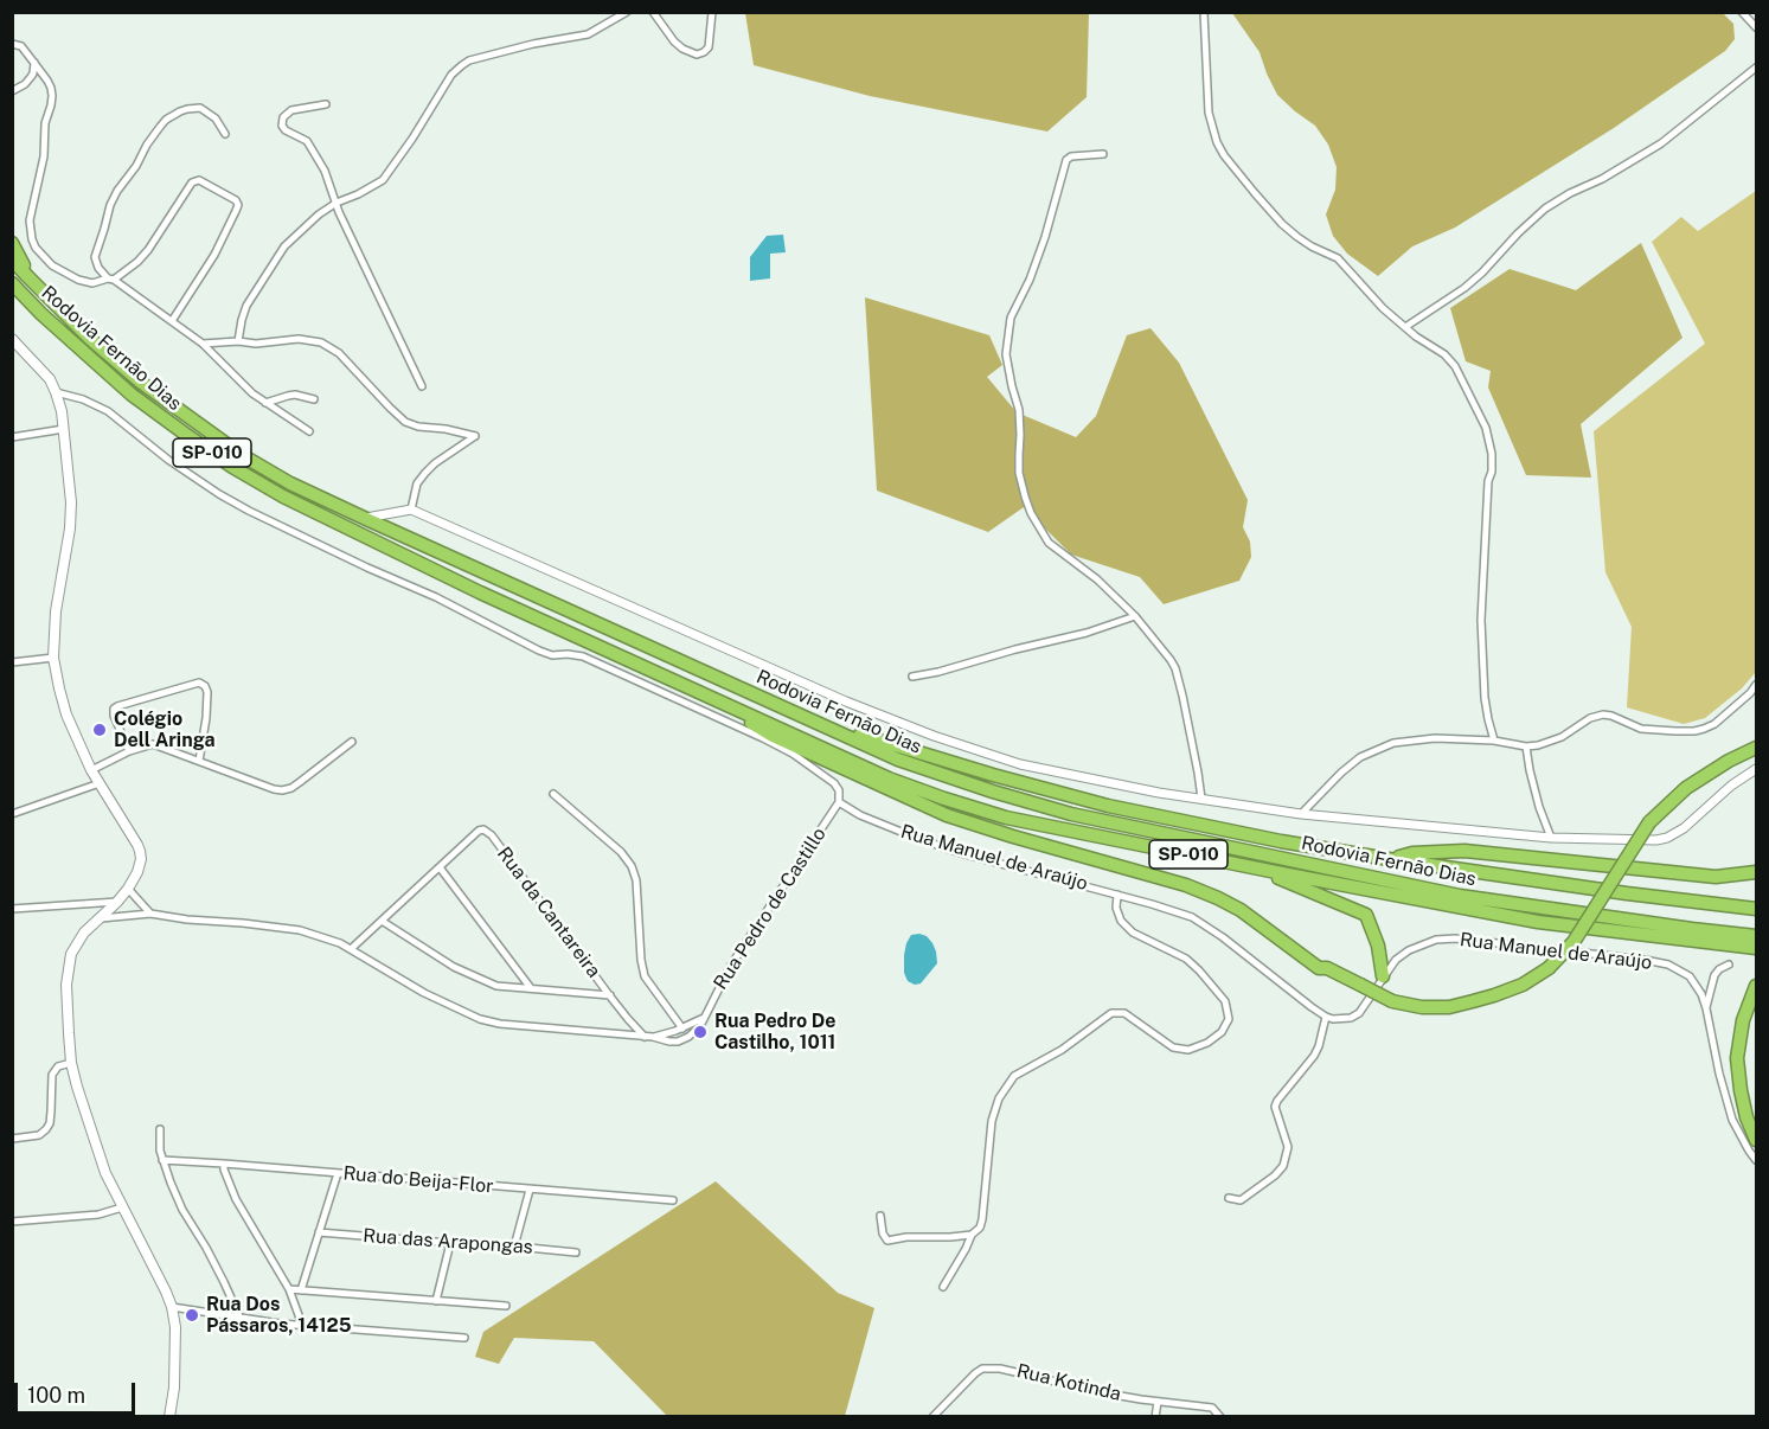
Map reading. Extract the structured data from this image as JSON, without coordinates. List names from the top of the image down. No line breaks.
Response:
{"streets":{"highway":["Rodovia Fernão Dias","SP-010"],"street":["Rua Manuel de Araújo","Rua Pedro de Castillo","Rua da Cantareira","Rua do Beija-Flor","Rua das Arapongas","Rua Kotinda"]},"crossings":[["Rua Manuel de Araújo","Rua Pedro de Castillo"]],"places":["Colégio Dell Aringa","Rua Pedro De Castilho, 1011","Rua Dos Pássaros, 14125"],"scale_bar":"100 m"}
